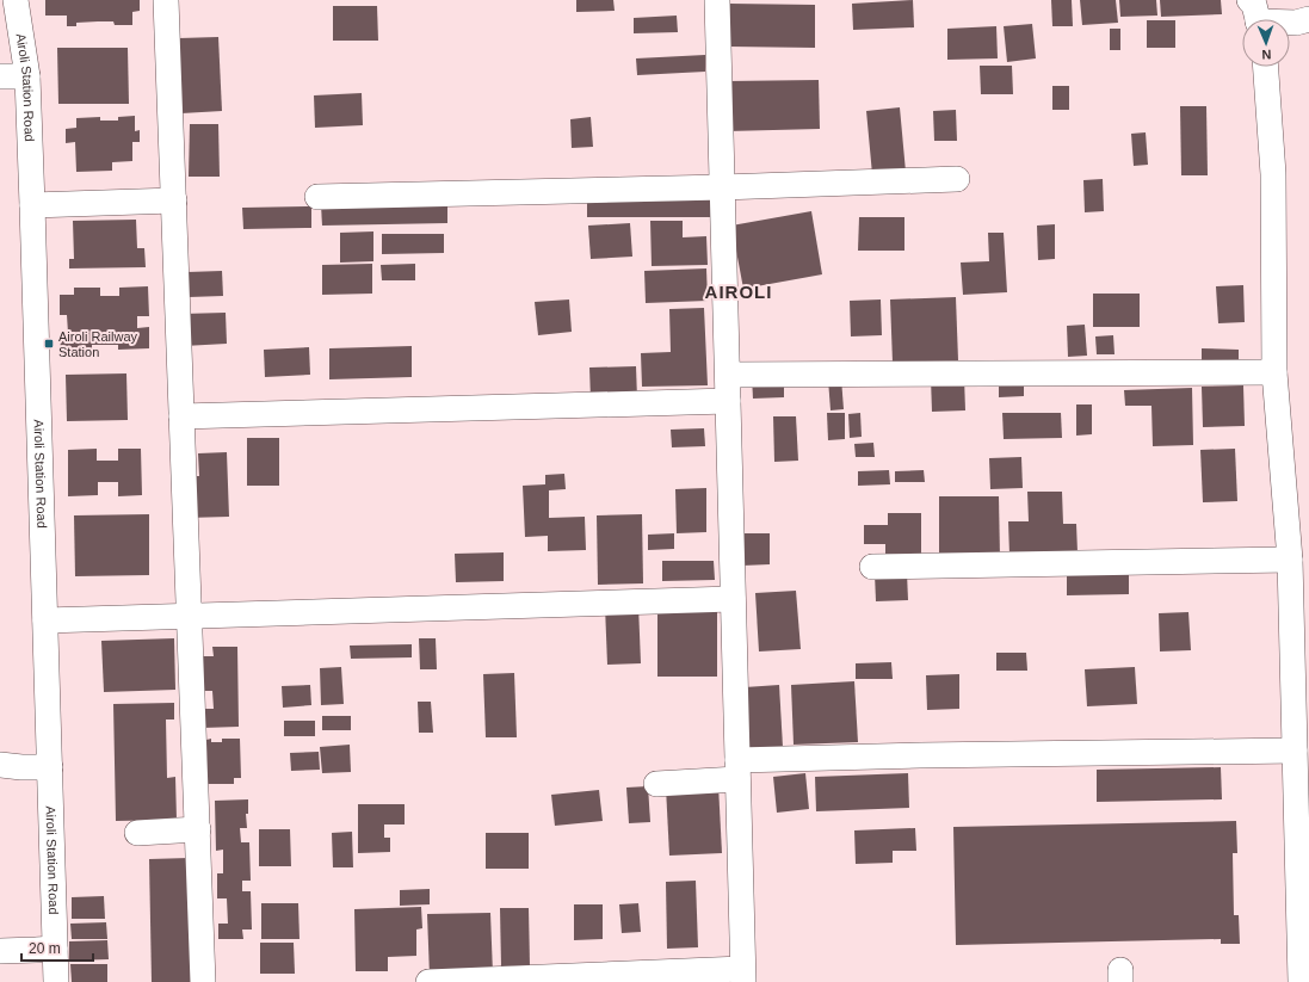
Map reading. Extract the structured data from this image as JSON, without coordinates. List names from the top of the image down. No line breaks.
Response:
{"streets":{"street":["Airoli Station Road"]},"districts":["AIROLI"],"places":{"transit":["Airoli Railway Station"]},"scale_bar":"20 m","north":"bottom"}
